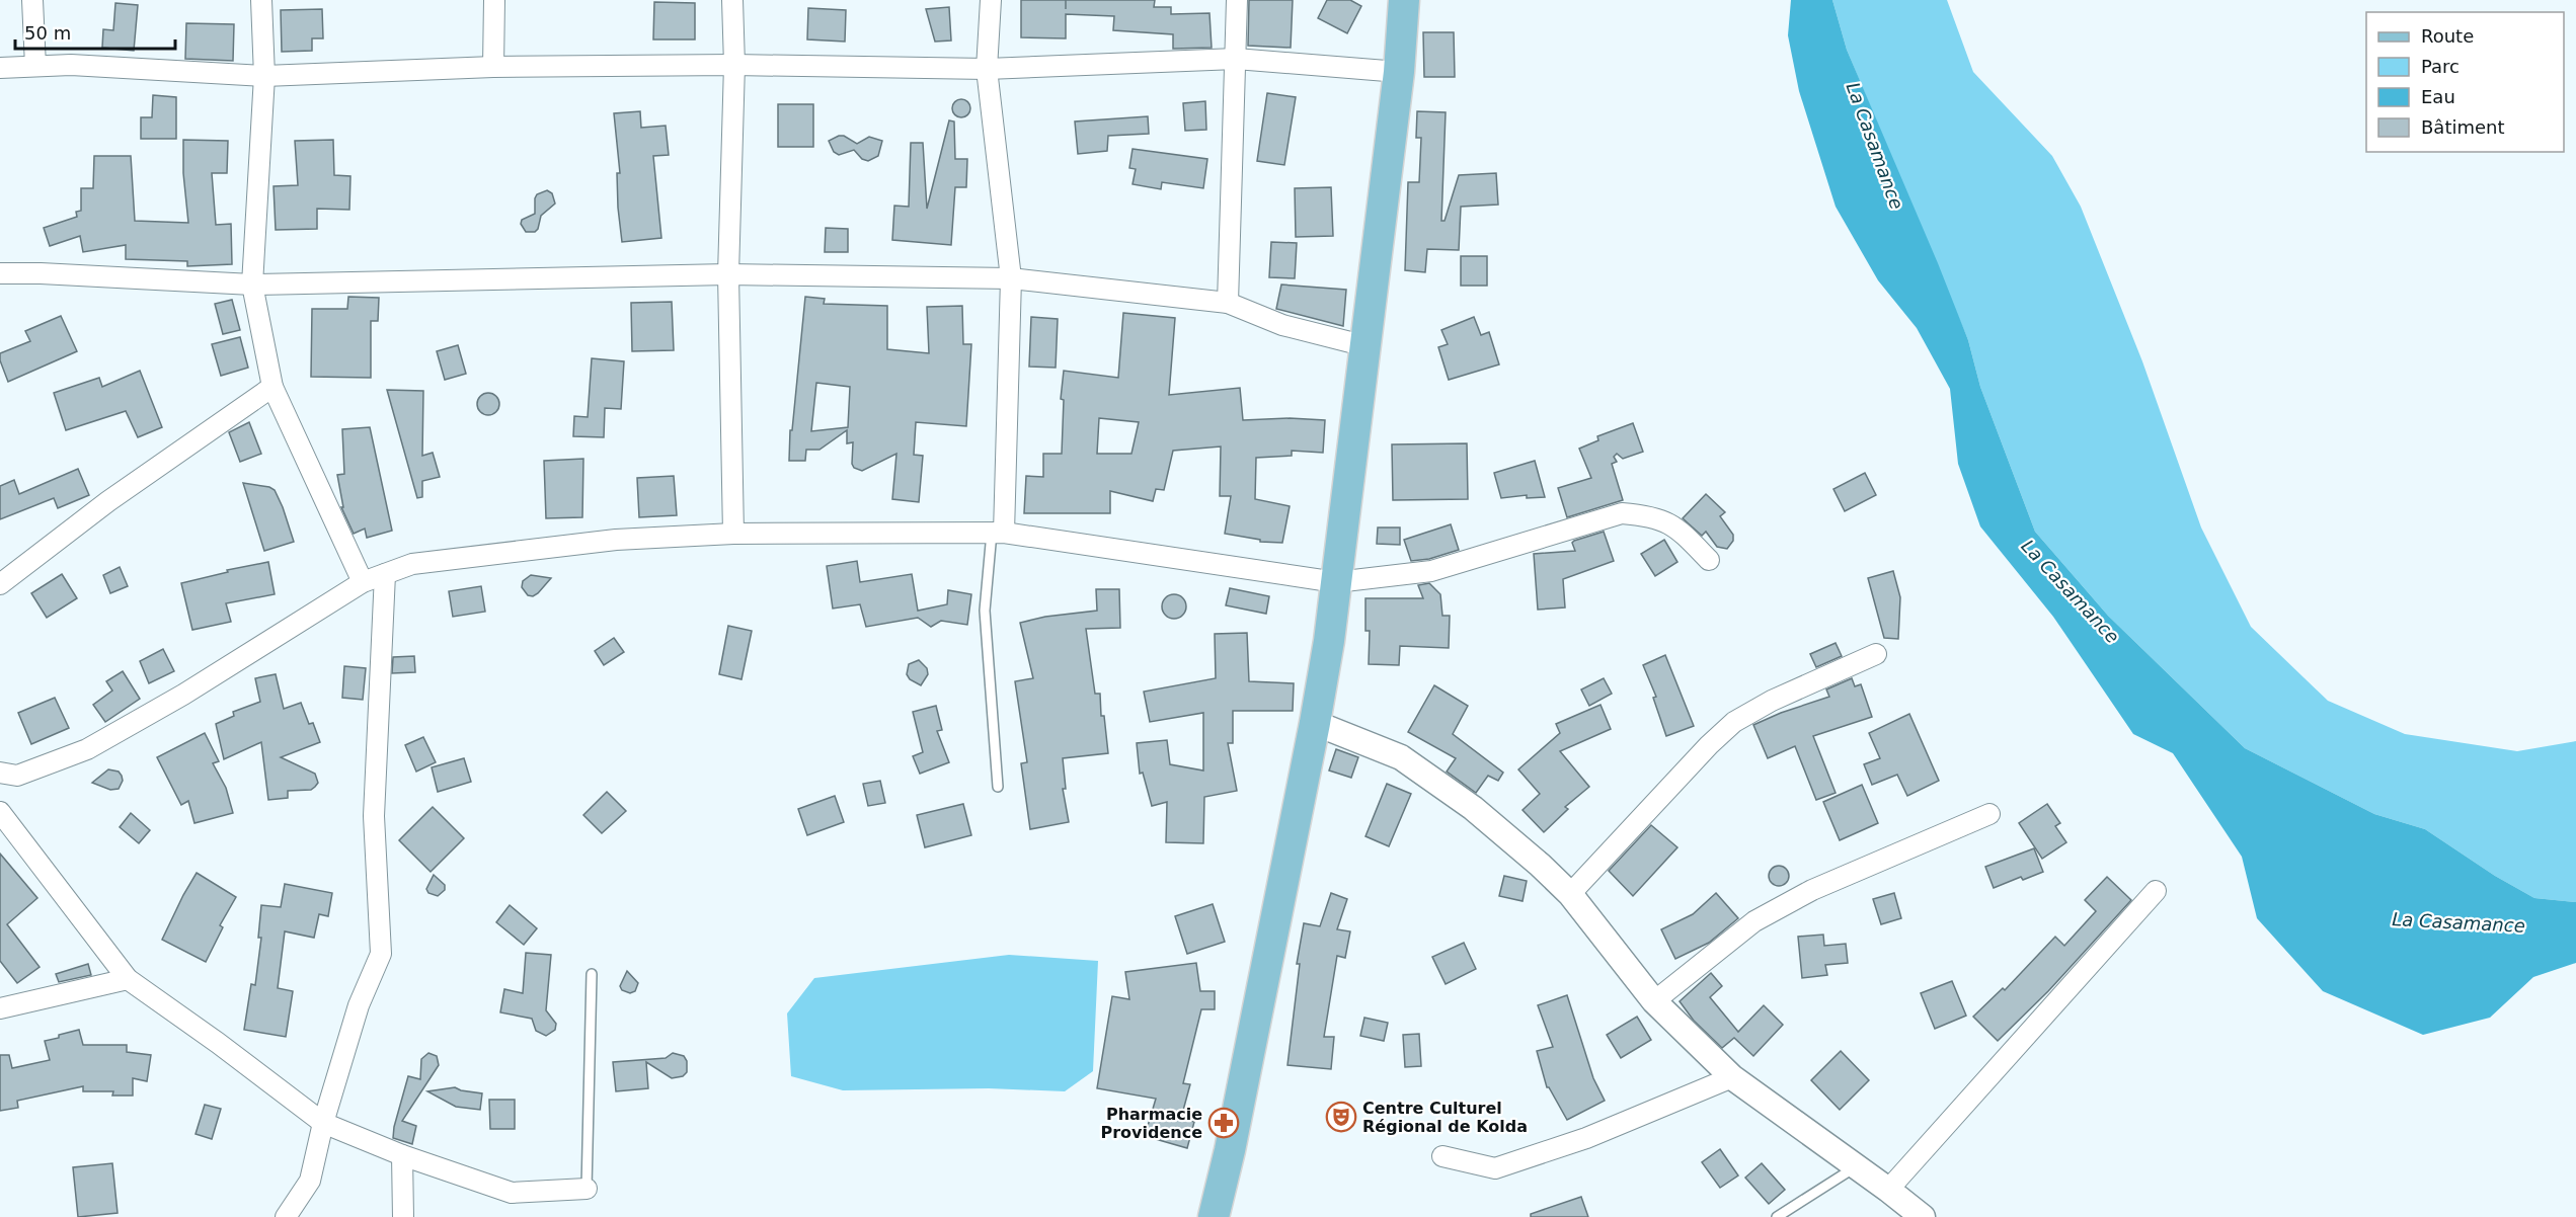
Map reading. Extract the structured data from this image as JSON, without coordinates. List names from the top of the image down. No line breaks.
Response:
{"water":["La Casamance"],"places":{"theatre":["Centre Culturel Régional de Kolda"],"pharmacy":["Pharmacie Providence"]},"legend":["Route","Parc","Eau","Bâtiment"],"scale_bar":"50 m"}
